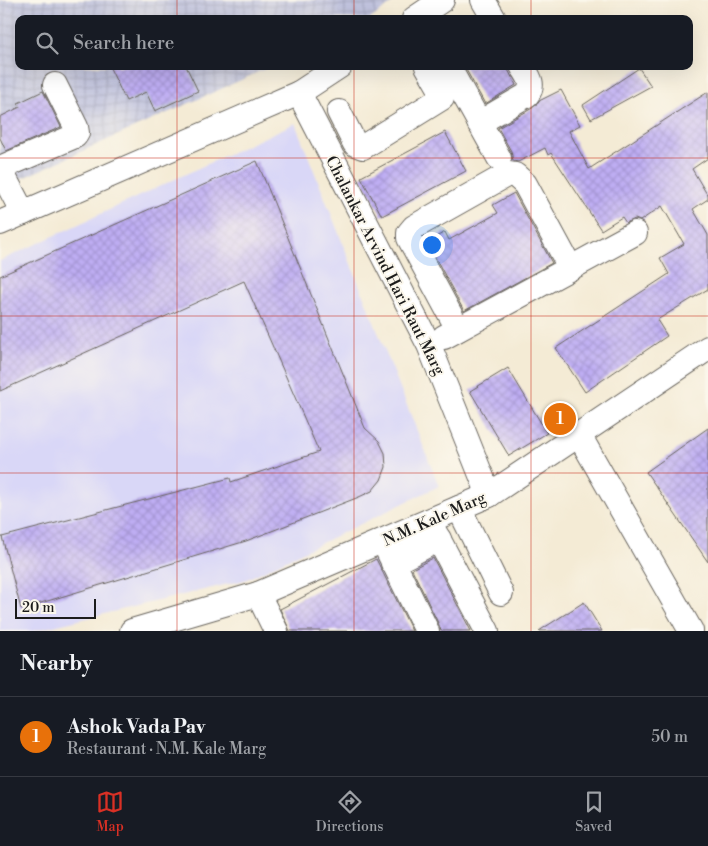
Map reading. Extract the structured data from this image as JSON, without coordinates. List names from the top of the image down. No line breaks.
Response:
{"streets":{"street":["Chalankar Arvind Hari Raut Marg","N.M. Kale Marg"]},"crossings":[["Chalankar Arvind Hari Raut Marg","N.M. Kale Marg"]],"scale_bar":"20 m","page":{"search":"Search here","pins":"1","scale":"20 m","heading":"Nearby","list":[{"mark":"1","name":"Ashok Vada Pav","note":"Restaurant · N.M. Kale Marg","value":"50 m"}],"nav":["Map","Directions","Saved"]}}
